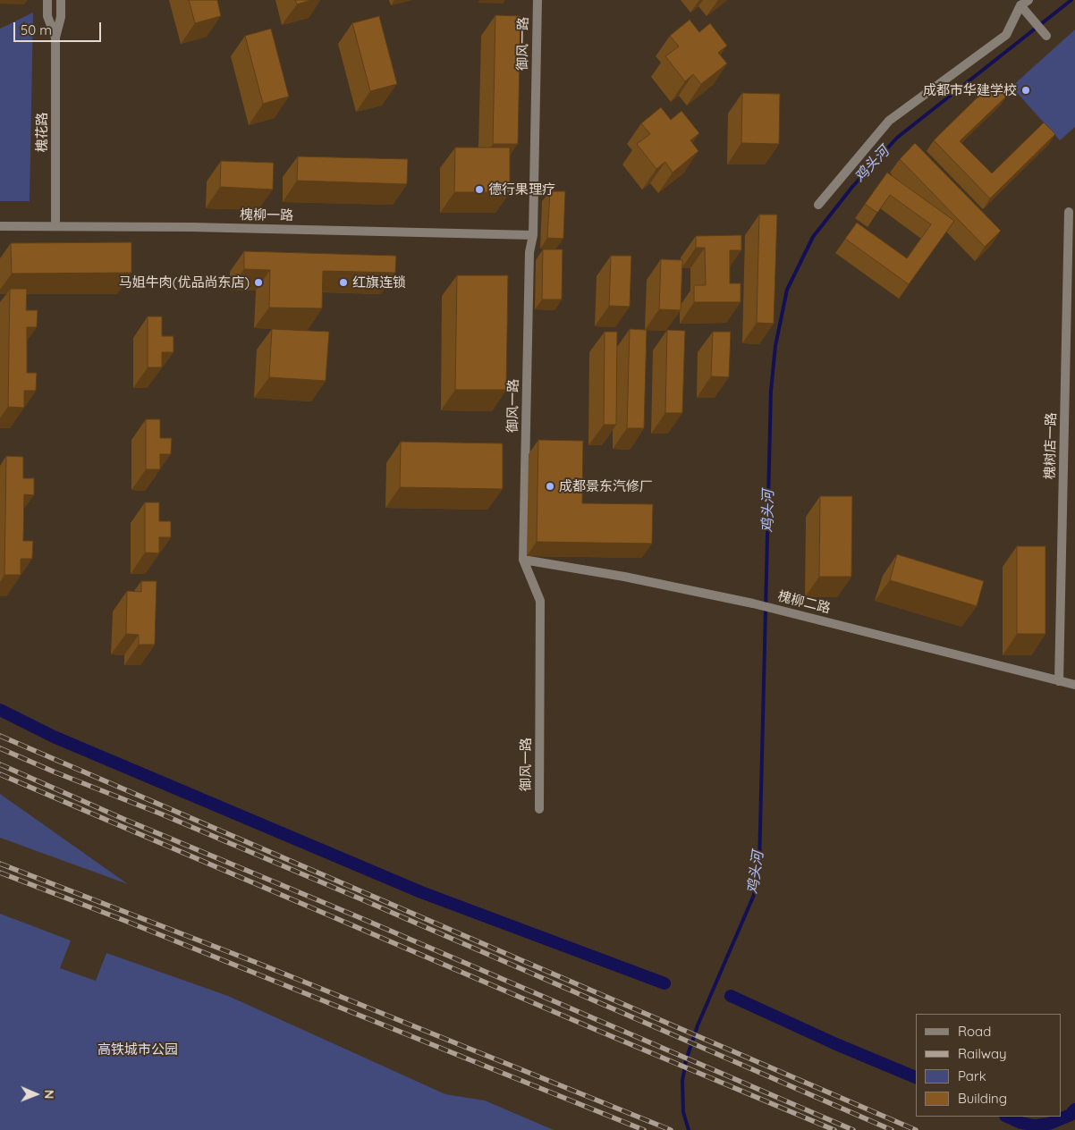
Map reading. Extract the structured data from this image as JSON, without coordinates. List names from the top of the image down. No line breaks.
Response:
{"streets":{"street":["御风一路","槐花路","槐柳一路","槐树店一路","槐柳二路"]},"crossings":[["御风一路","槐柳一路"],["御风一路","槐柳二路"],["槐花路","槐柳一路"],["槐树店一路","槐柳二路"]],"water":["鸡头河"],"parks":["高铁城市公园"],"places":["成都市华建学校","德行果理疗","马姐牛肉(优品尚东店)","红旗连锁","成都景东汽修厂"],"legend":["Road","Railway","Park","Building"],"scale_bar":"50 m","north":"right"}
